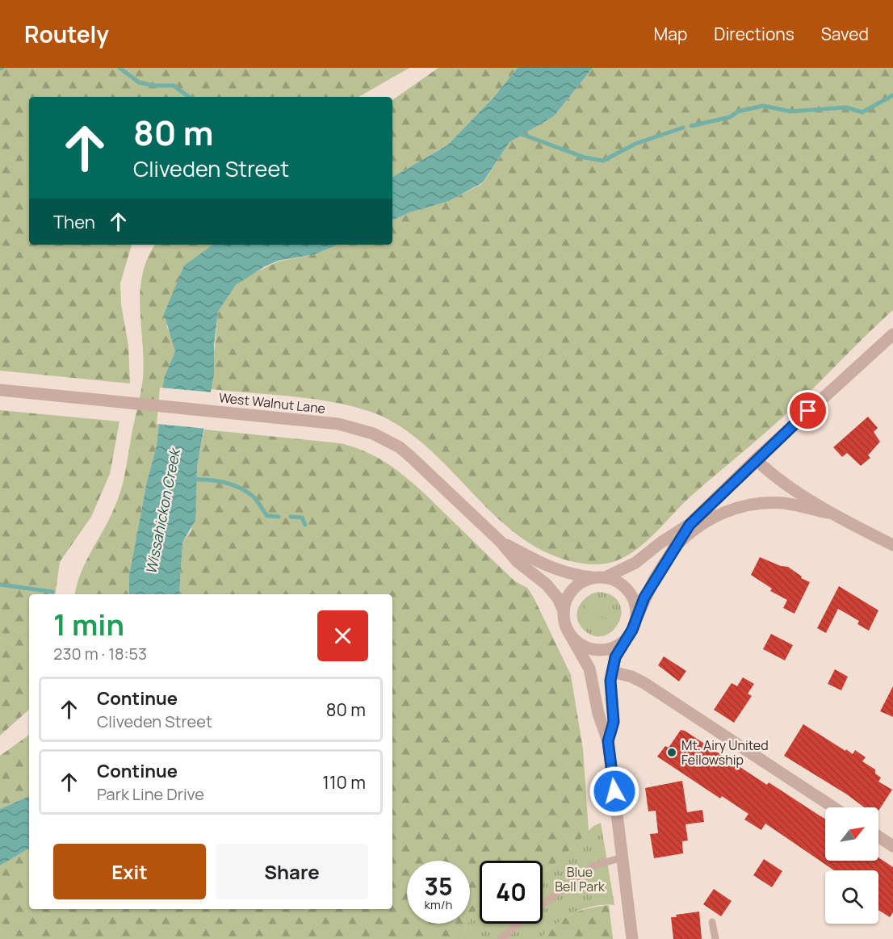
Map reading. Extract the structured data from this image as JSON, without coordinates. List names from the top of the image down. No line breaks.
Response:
{"streets":{"street":["West Walnut Lane"]},"water":["Wissahickon Creek"],"parks":["Blue Bell Park"],"places":["Mt. Airy United Fellowship"],"north":"top right","page":{"header":"Routely","nav":["Map","Directions","Saved"],"turn":["80 m","Cliveden Street"],"then":"Then","heading":["1 min","230 m · 18:53"],"list":[{"name":"Continue","note":"Cliveden Street","value":"80 m"},{"name":"Continue","note":"Park Line Drive","value":"110 m"}],"buttons":["Exit","Share"],"speed":"35 km/h","limit":"40"}}
